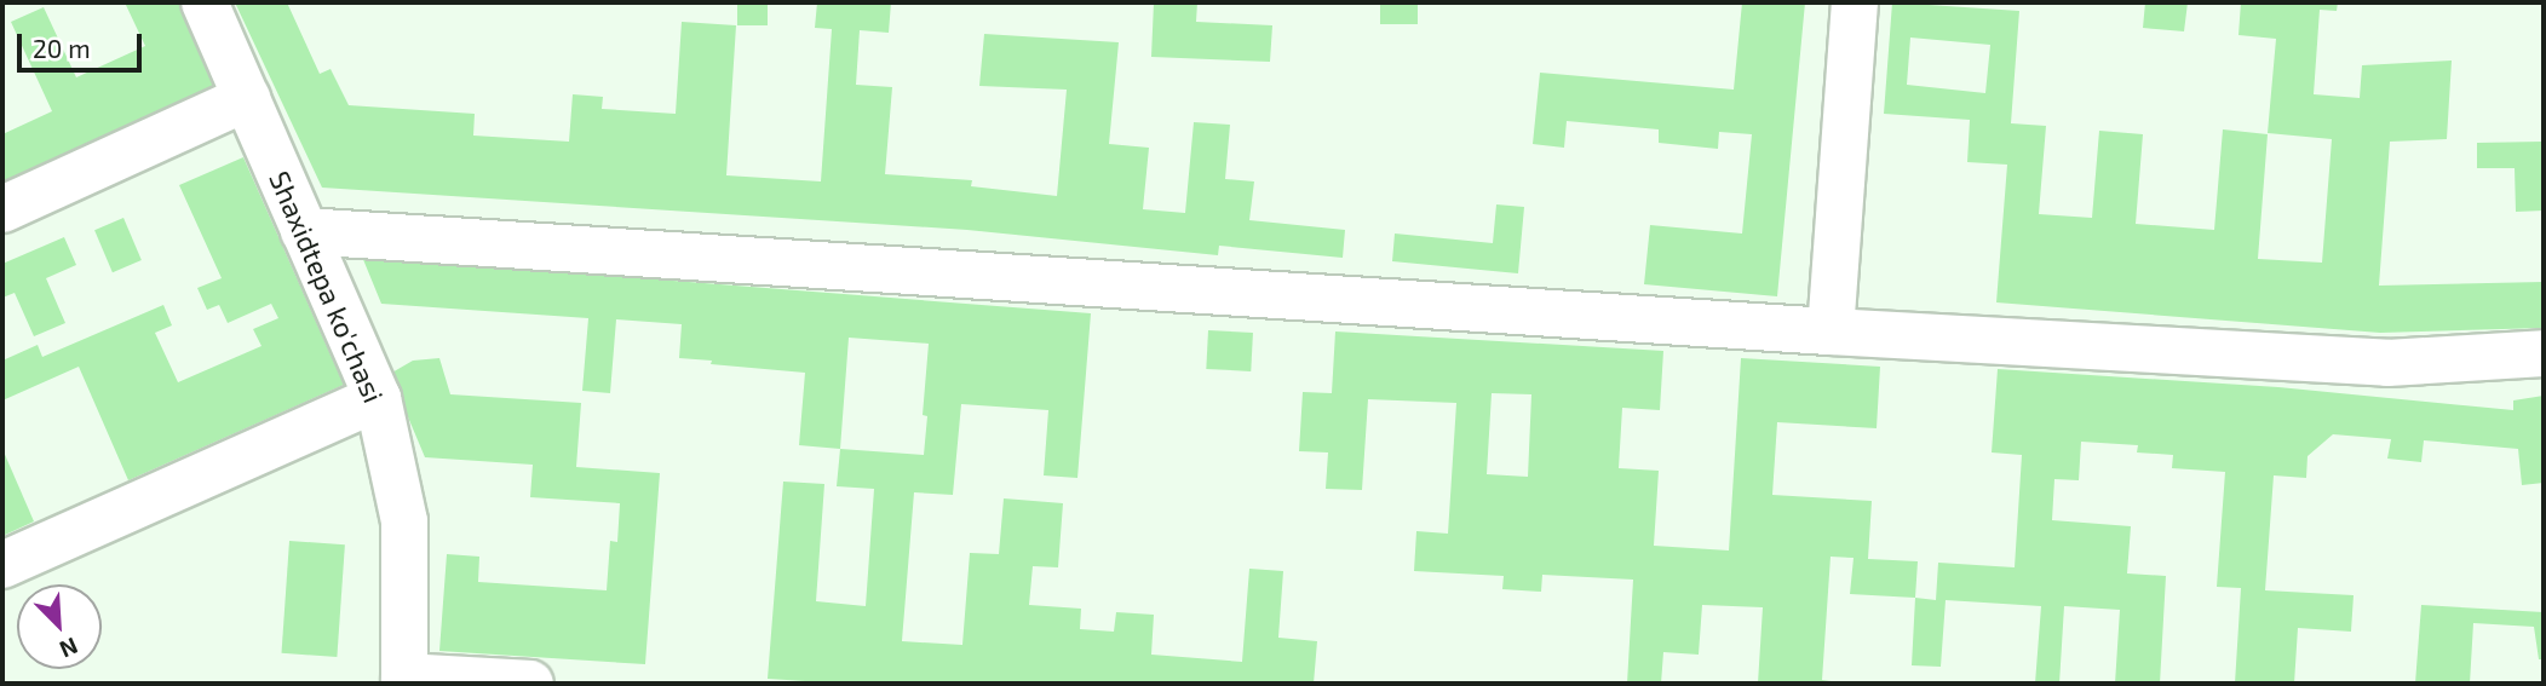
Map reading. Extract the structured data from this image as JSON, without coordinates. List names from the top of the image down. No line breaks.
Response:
{"streets":{"street":["Shaxidtepa ko'chasi"]},"scale_bar":"20 m","north":"bottom right"}
